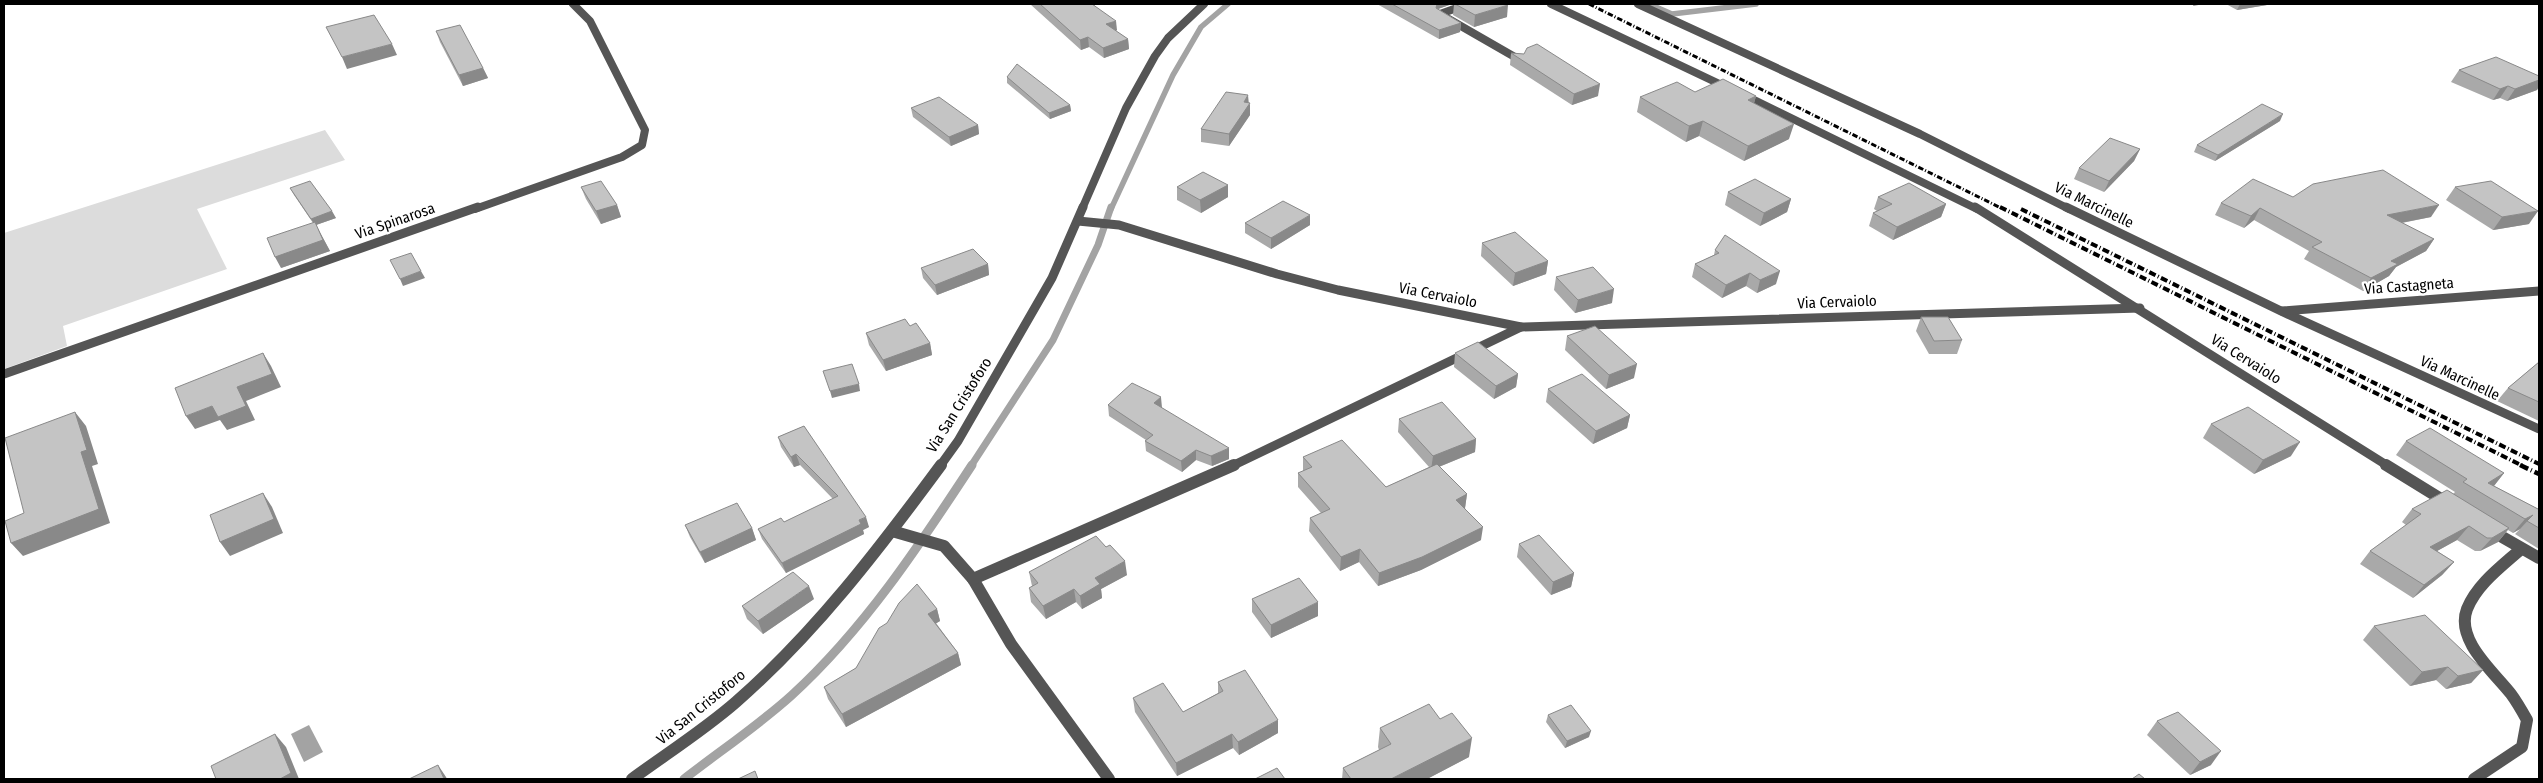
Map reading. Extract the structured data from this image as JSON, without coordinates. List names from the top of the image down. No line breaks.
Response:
{"streets":{"street":["Via Marcinelle","Via Spinarosa","Via Castagneta","Via Cervaiolo","Via San Cristoforo"]},"crossings":[["Via Marcinelle","Via Castagneta"],["Via Cervaiolo","Via San Cristoforo"]]}
